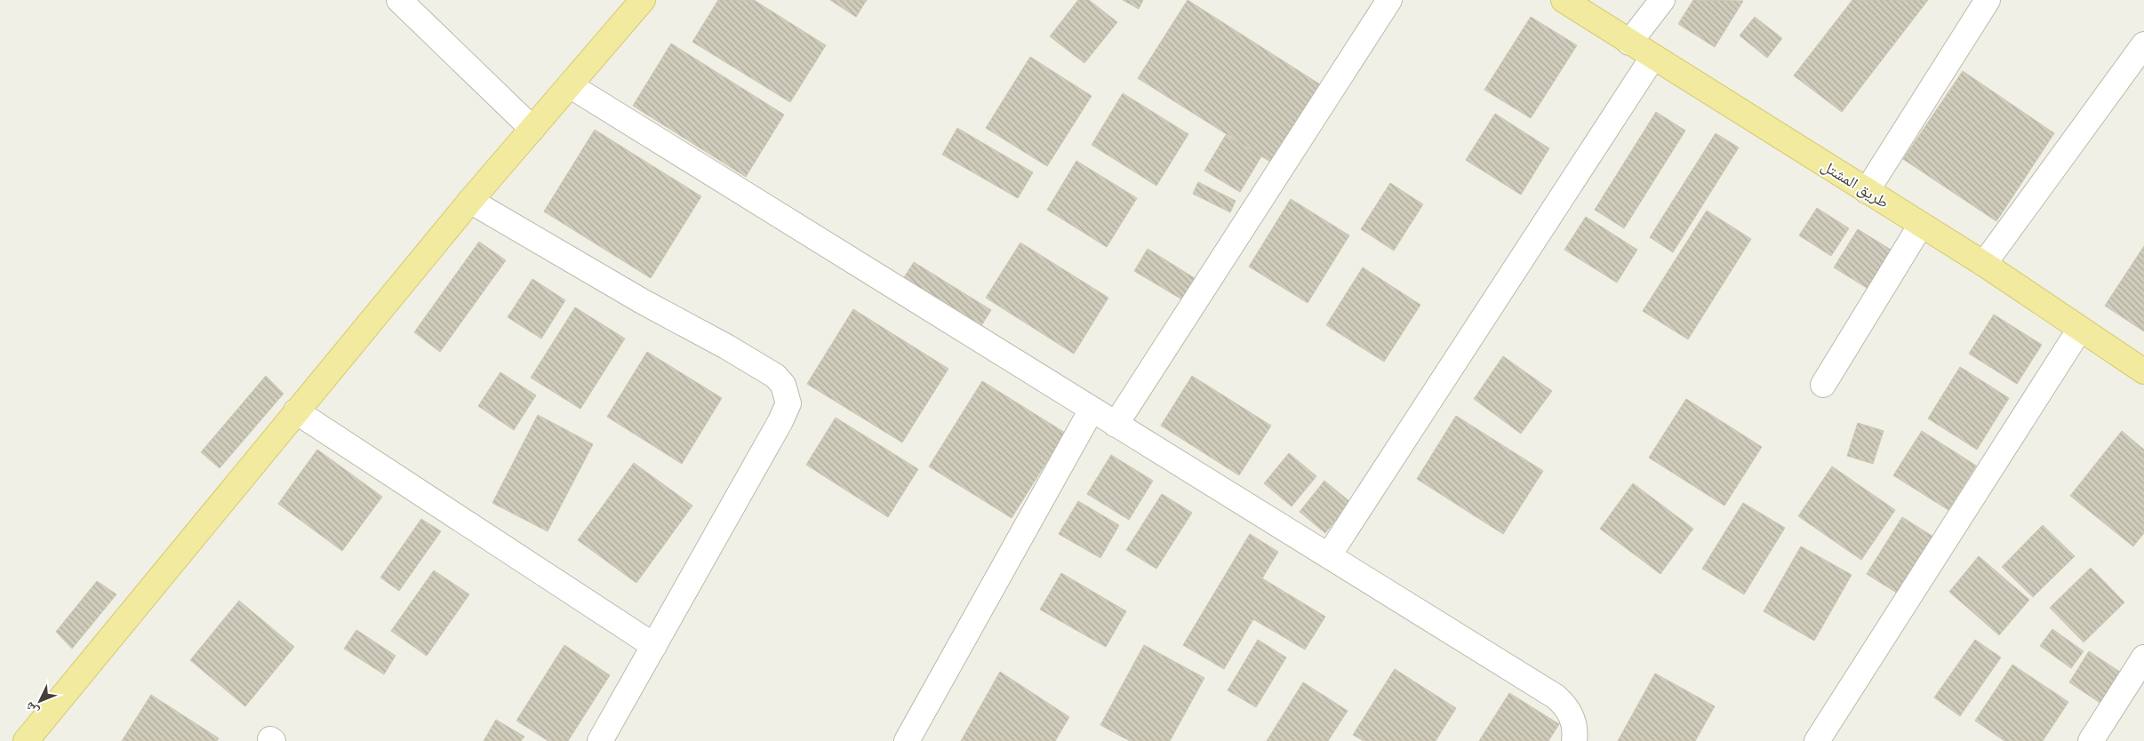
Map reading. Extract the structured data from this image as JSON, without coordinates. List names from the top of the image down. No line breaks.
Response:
{"streets":{"main road":["طريق المشتل"]},"north":"bottom left"}
